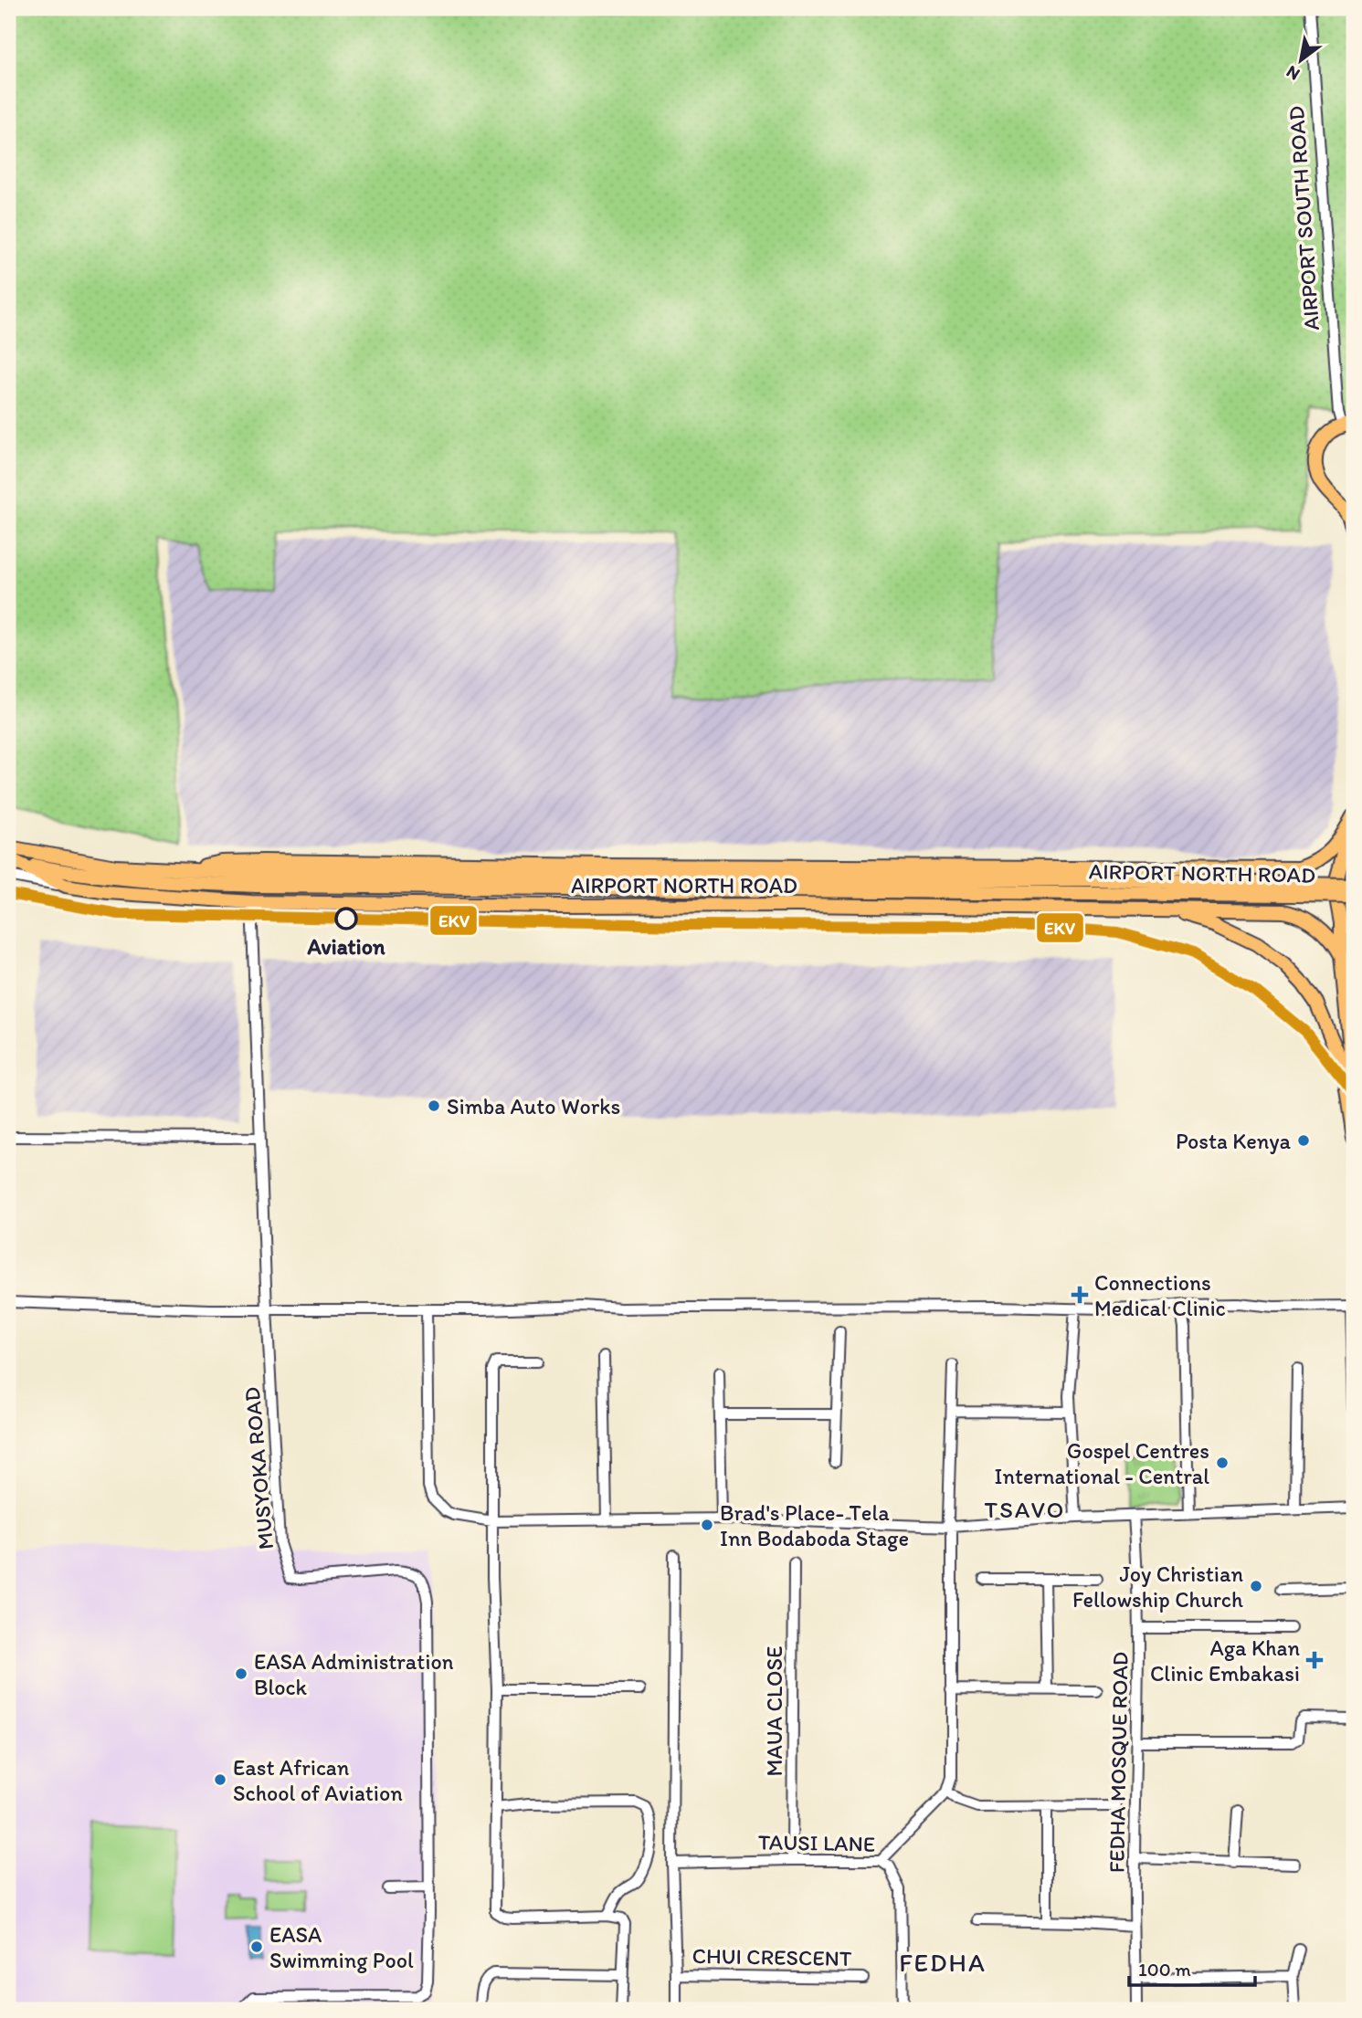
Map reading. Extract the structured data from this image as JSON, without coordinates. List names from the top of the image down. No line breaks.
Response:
{"streets":{"main road":["AIRPORT SOUTH ROAD","AIRPORT NORTH ROAD"],"street":["MUSYOKA ROAD","MAUA CLOSE","FEDHA MOSQUE ROAD","TAUSI LANE","CHUI CRESCENT"]},"crossings":[["MAUA CLOSE","TAUSI LANE"]],"districts":["TSAVO","FEDHA"],"places":{"other":["Aviation","Simba Auto Works","Posta Kenya","Gospel Centres International - Central","Brad's Place- Tela Inn Bodaboda Stage","Joy Christian Fellowship Church","EASA Administration Block","East African School of Aviation","EASA Swimming Pool"],"health":["Connections Medical Clinic","Aga Khan Clinic Embakasi"]},"lines":["transit line EKV"],"scale_bar":"100 m","north":"bottom left"}
